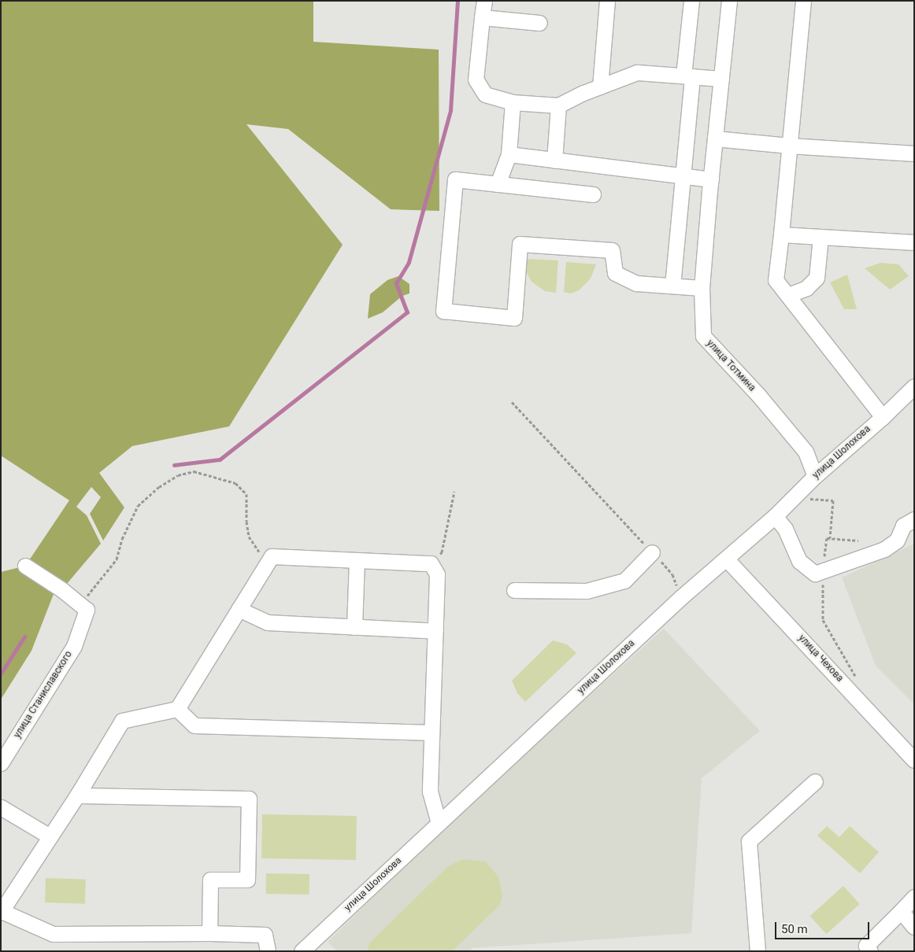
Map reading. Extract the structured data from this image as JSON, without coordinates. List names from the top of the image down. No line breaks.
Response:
{"streets":{"street":["улица Тотмина","улица Шолохова","улица Чехова","улица Станиславского"]},"crossings":[["улица Тотмина","улица Шолохова"],["улица Шолохова","улица Чехова"]],"scale_bar":"50 m"}
